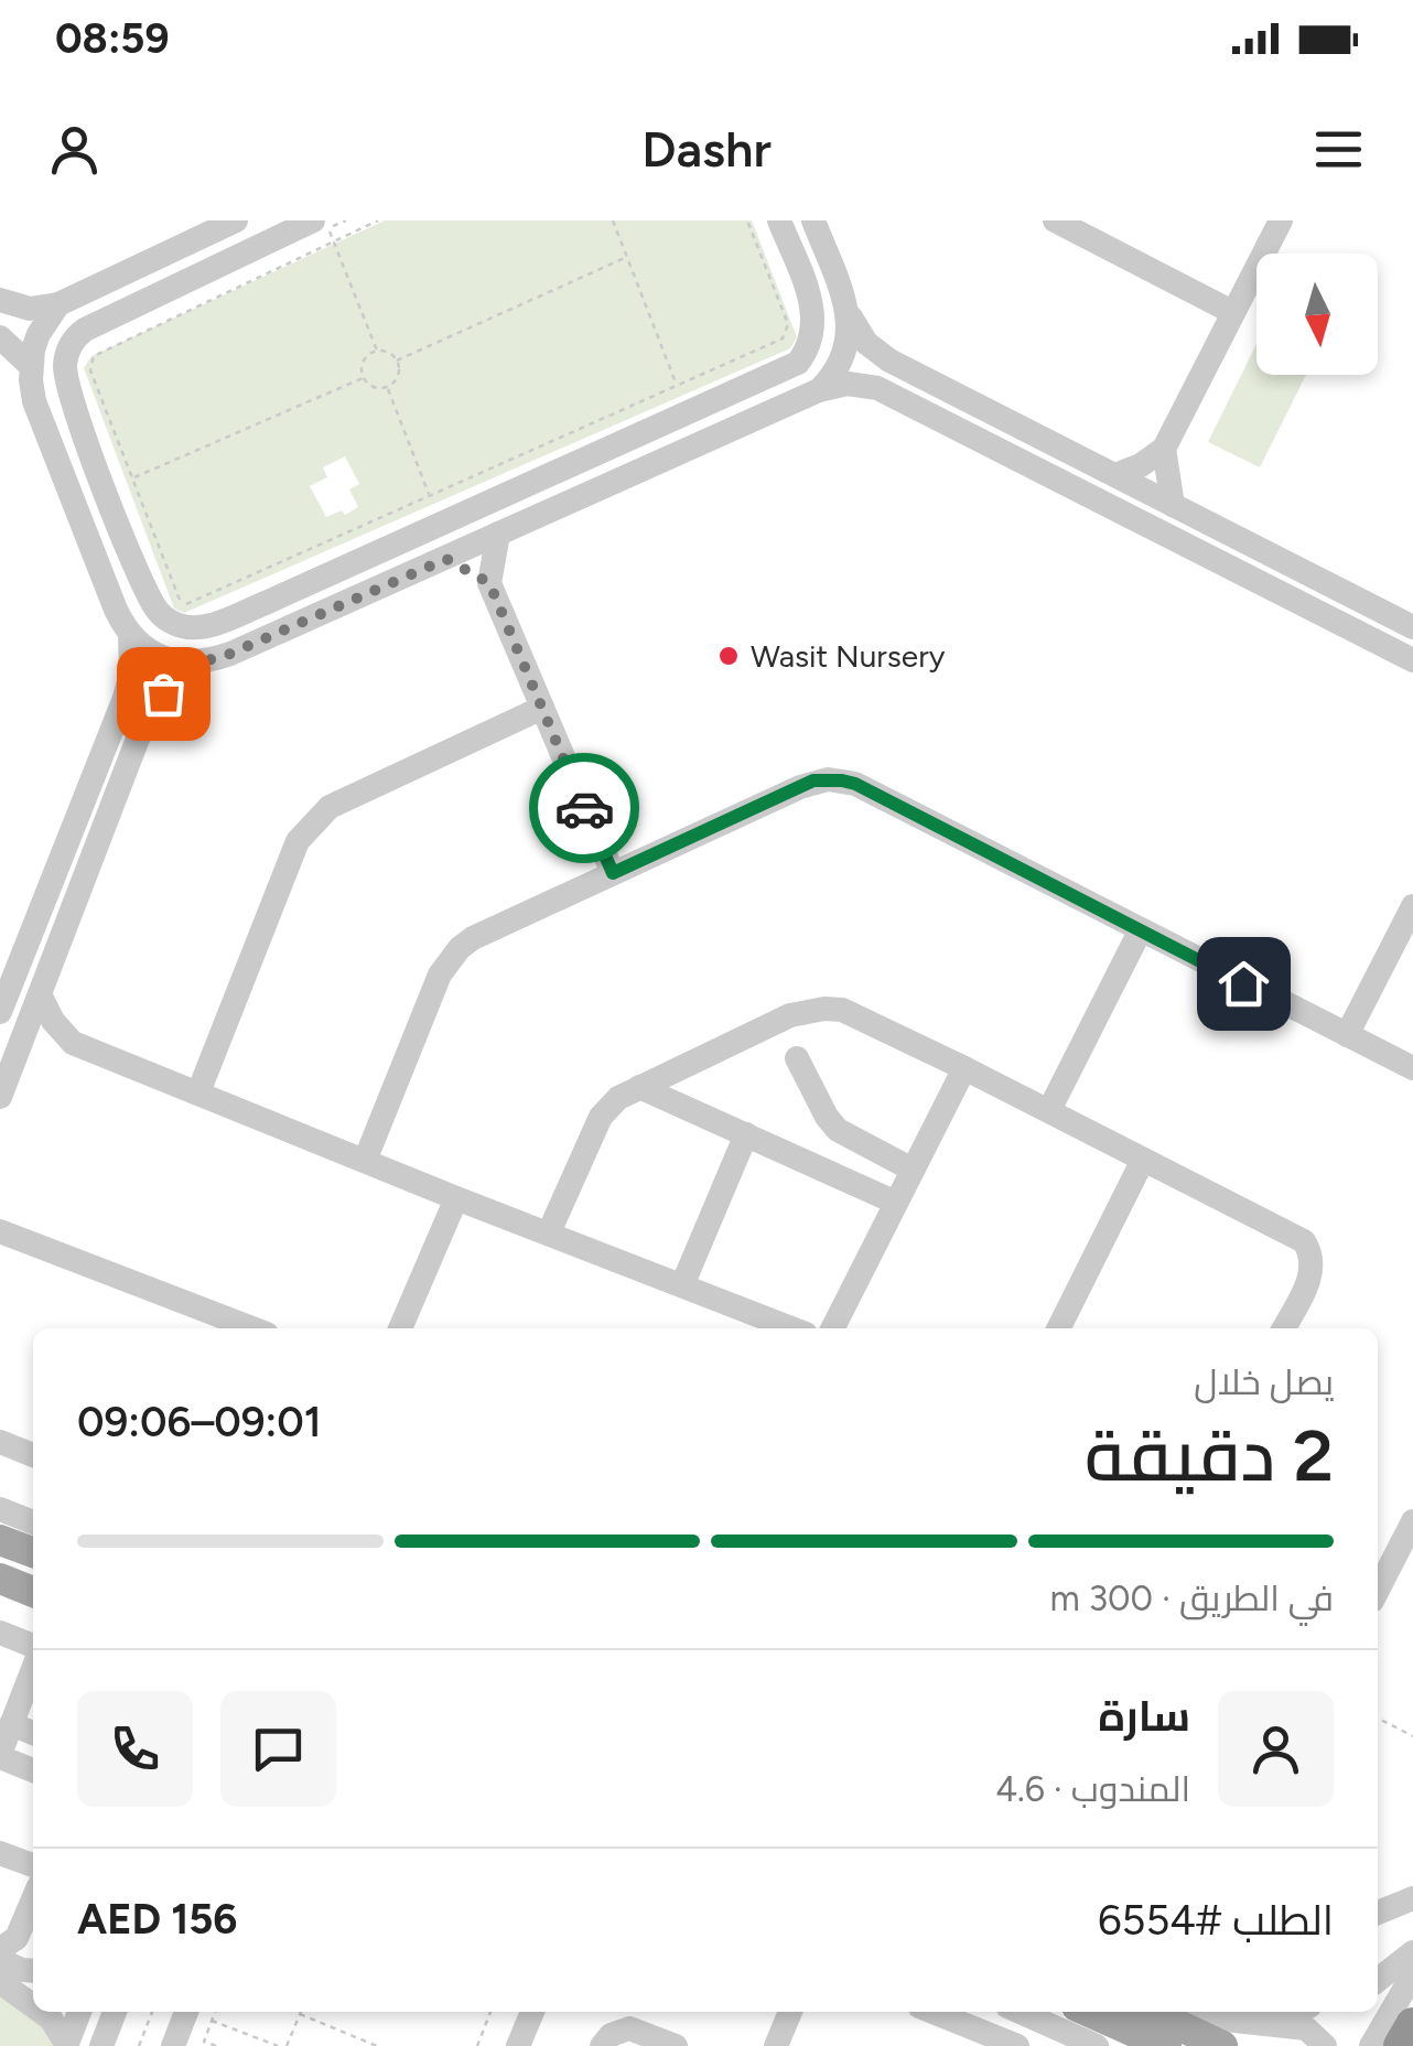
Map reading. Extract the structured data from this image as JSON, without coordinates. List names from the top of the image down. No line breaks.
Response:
{"places":["Wasit Nursery"],"north":"bottom","page":{"status":"08:59","header":"Dashr","heading":["2 دقيقة","يصل خلال","09:01–09:06"],"panel":["سارة","المندوب · 4.6","الطلب #6554","AED 156"],"bar":"في الطريق · 300 m"}}
